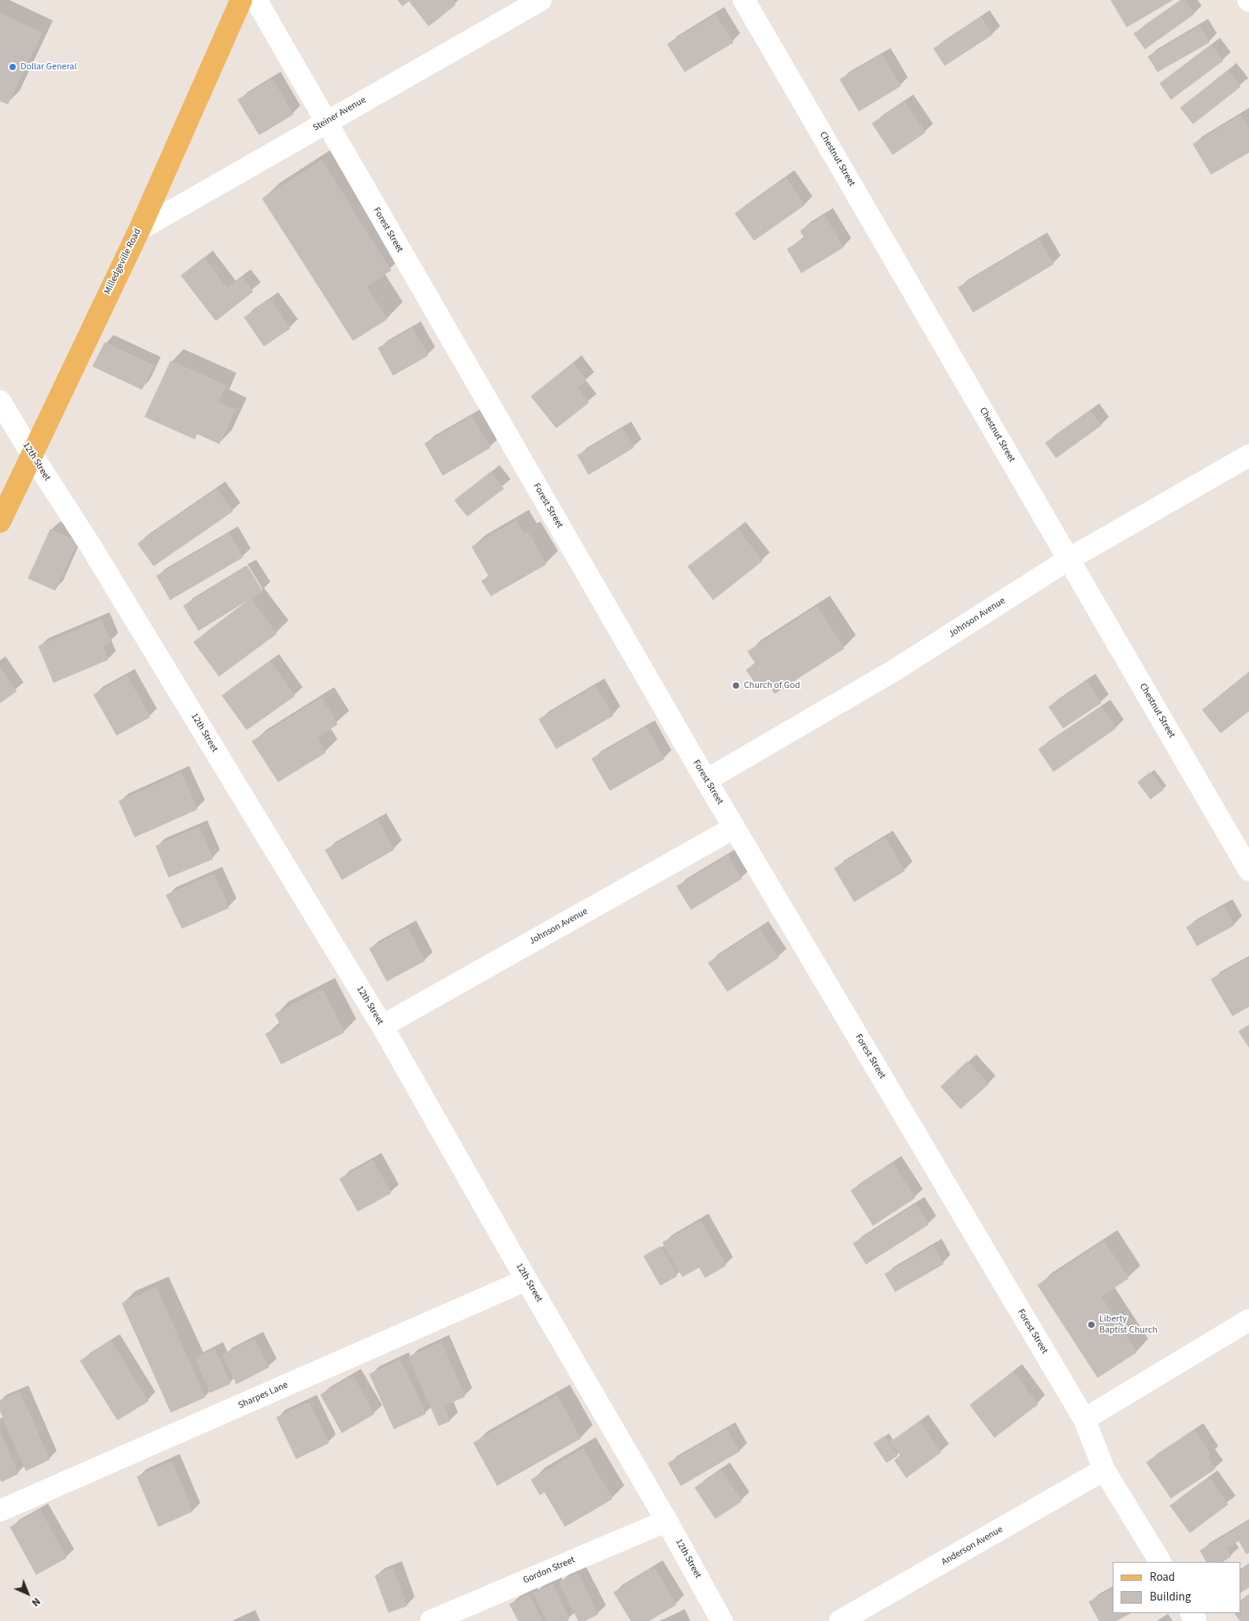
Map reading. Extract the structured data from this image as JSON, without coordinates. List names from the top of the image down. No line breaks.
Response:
{"streets":{"main road":["Milledgeville Road"],"street":["Steiner Avenue","Chestnut Street","Forest Street","12th Street","Johnson Avenue","Sharpes Lane","Anderson Avenue","Gordon Street"]},"crossings":[["Steiner Avenue","Forest Street"],["Steiner Avenue","Milledgeville Road"],["Chestnut Street","Johnson Avenue"],["Forest Street","Johnson Avenue"],["Forest Street","Anderson Avenue"],["Milledgeville Road","12th Street"],["12th Street","Johnson Avenue"],["12th Street","Sharpes Lane"],["12th Street","Gordon Street"]],"places":["Dollar General","Church of God","Liberty Baptist Church"],"legend":["Road","Building"],"north":"bottom right"}
